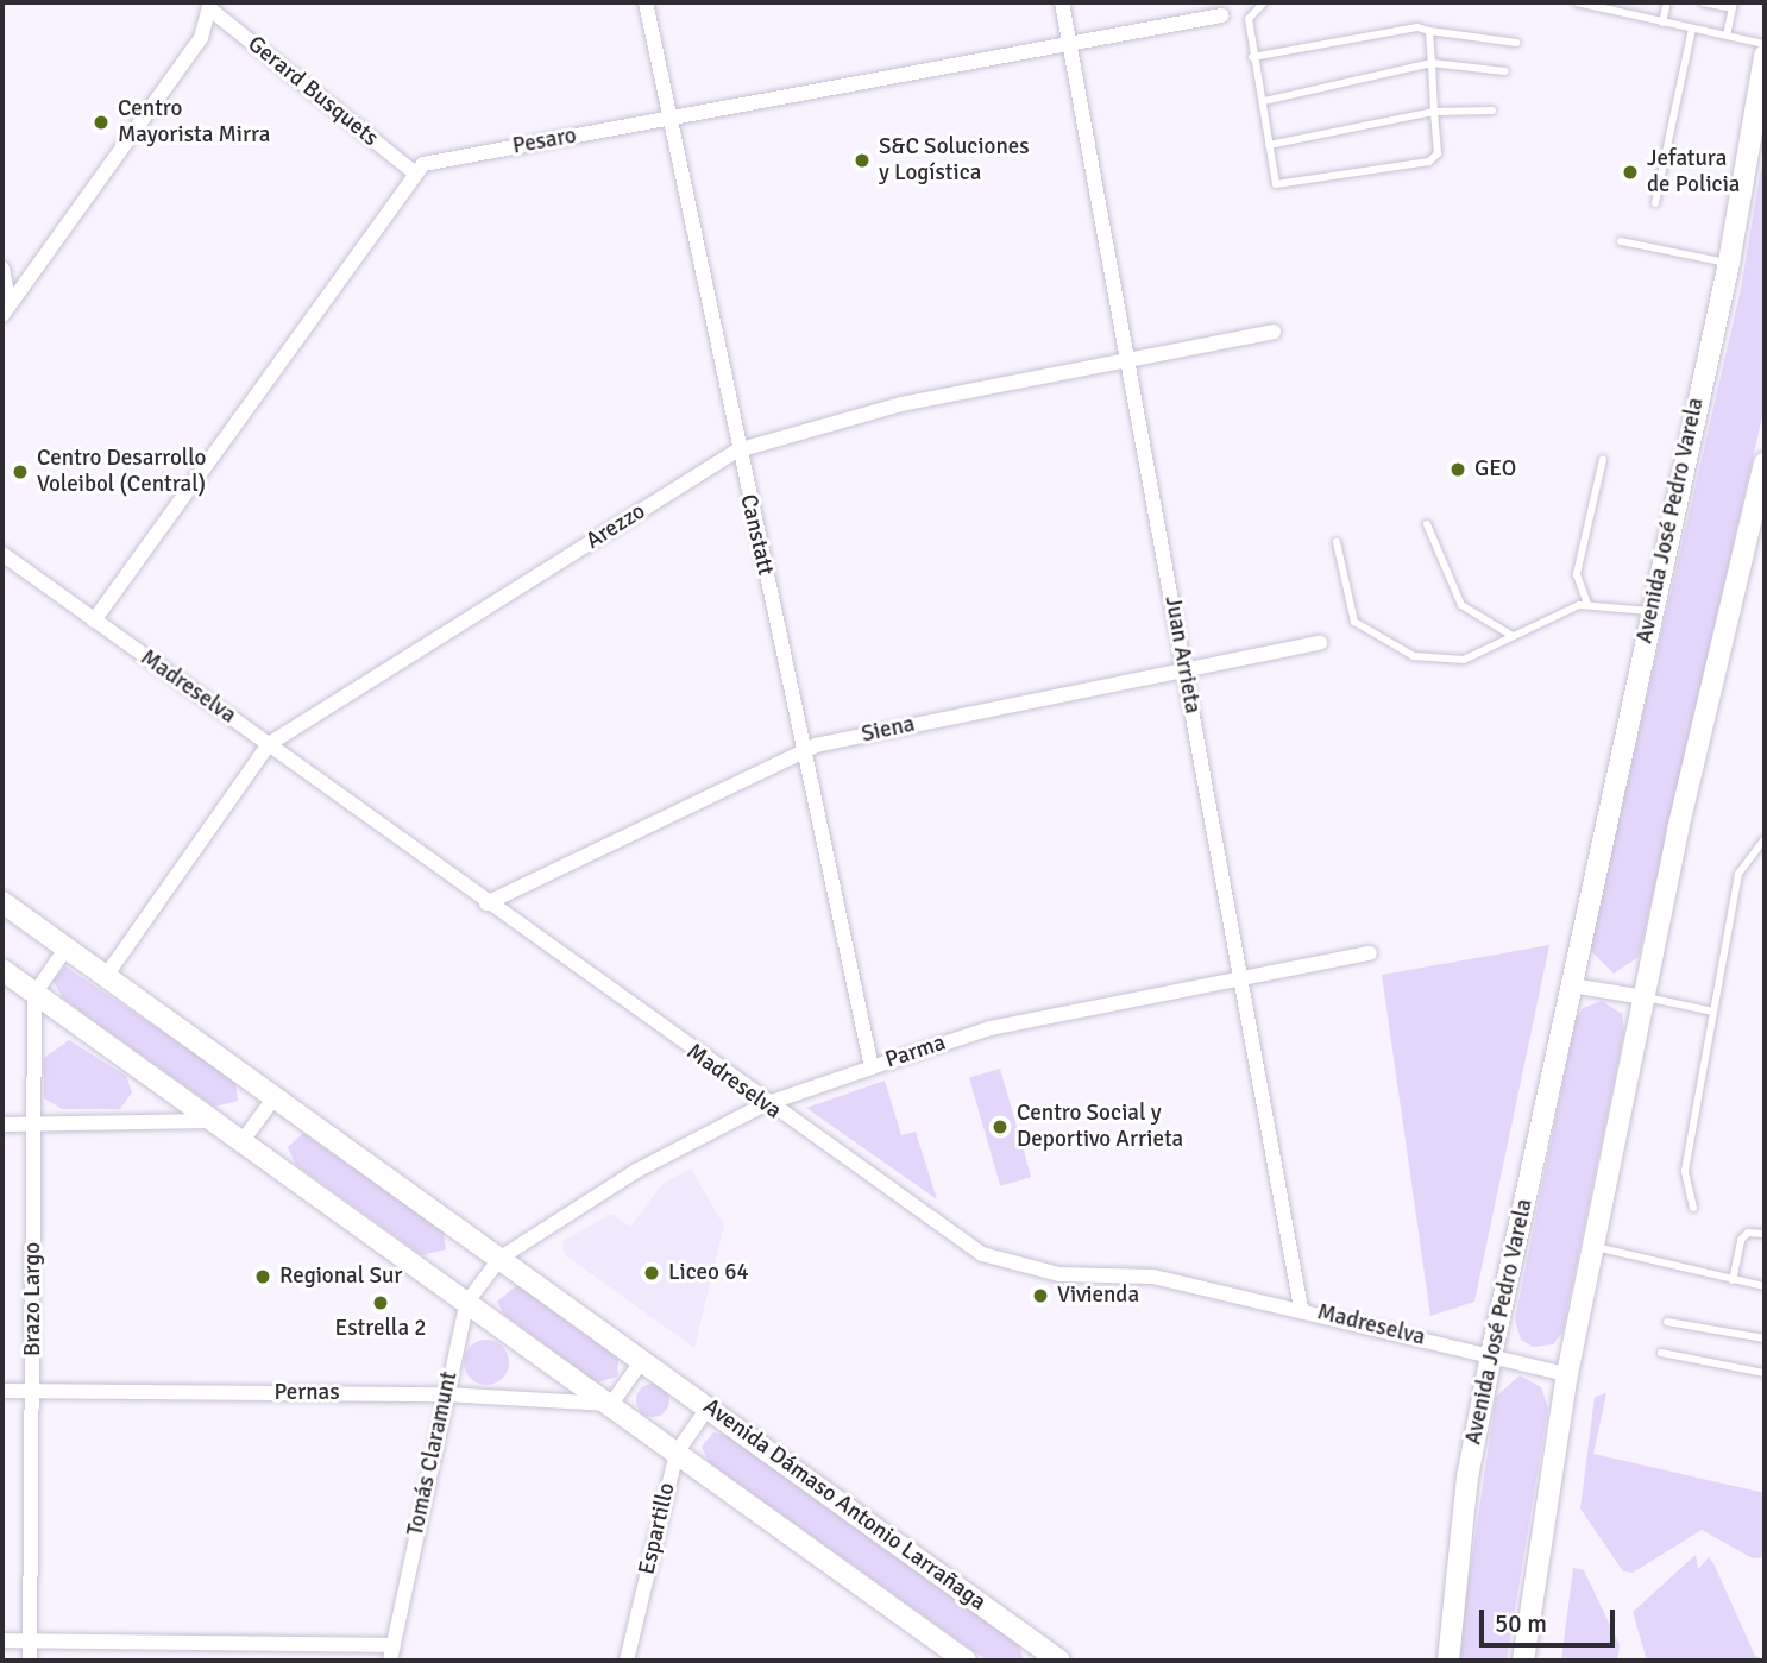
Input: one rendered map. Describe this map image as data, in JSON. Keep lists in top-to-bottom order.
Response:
{
  "streets": {
    "street": [
      "Gerard Busquets",
      "Pesaro",
      "Avenida José Pedro Varela",
      "Arezzo",
      "Canstatt",
      "Juan Arrieta",
      "Madreselva",
      "Siena",
      "Parma",
      "Brazo Largo",
      "Pernas",
      "Tomás Claramunt",
      "Avenida Dámaso Antonio Larrañaga",
      "Espartillo"
    ]
  },
  "crossings": [
    ["Gerard Busquets", "Pesaro"],
    ["Pesaro", "Canstatt"],
    ["Pesaro", "Juan Arrieta"],
    ["Avenida José Pedro Varela", "Madreselva"],
    ["Arezzo", "Canstatt"],
    ["Arezzo", "Juan Arrieta"],
    ["Arezzo", "Madreselva"],
    ["Arezzo", "Avenida Dámaso Antonio Larrañaga"],
    ["Canstatt", "Siena"],
    ["Canstatt", "Parma"],
    ["Juan Arrieta", "Madreselva"],
    ["Juan Arrieta", "Siena"],
    ["Juan Arrieta", "Parma"],
    ["Madreselva", "Siena"],
    ["Madreselva", "Parma"],
    ["Parma", "Tomás Claramunt"],
    ["Parma", "Avenida Dámaso Antonio Larrañaga"],
    ["Brazo Largo", "Pernas"],
    ["Pernas", "Tomás Claramunt"],
    ["Tomás Claramunt", "Avenida Dámaso Antonio Larrañaga"],
    ["Avenida Dámaso Antonio Larrañaga", "Espartillo"]
  ],
  "places": [
    "Centro Mayorista Mirra",
    "S&C Soluciones y Logística",
    "Jefatura de Policia",
    "GEO",
    "Centro Desarrollo Voleibol (Central)",
    "Centro Social y Deportivo Arrieta",
    "Liceo 64",
    "Regional Sur",
    "Vivienda",
    "Estrella 2"
  ],
  "scale_bar": "50 m"
}
